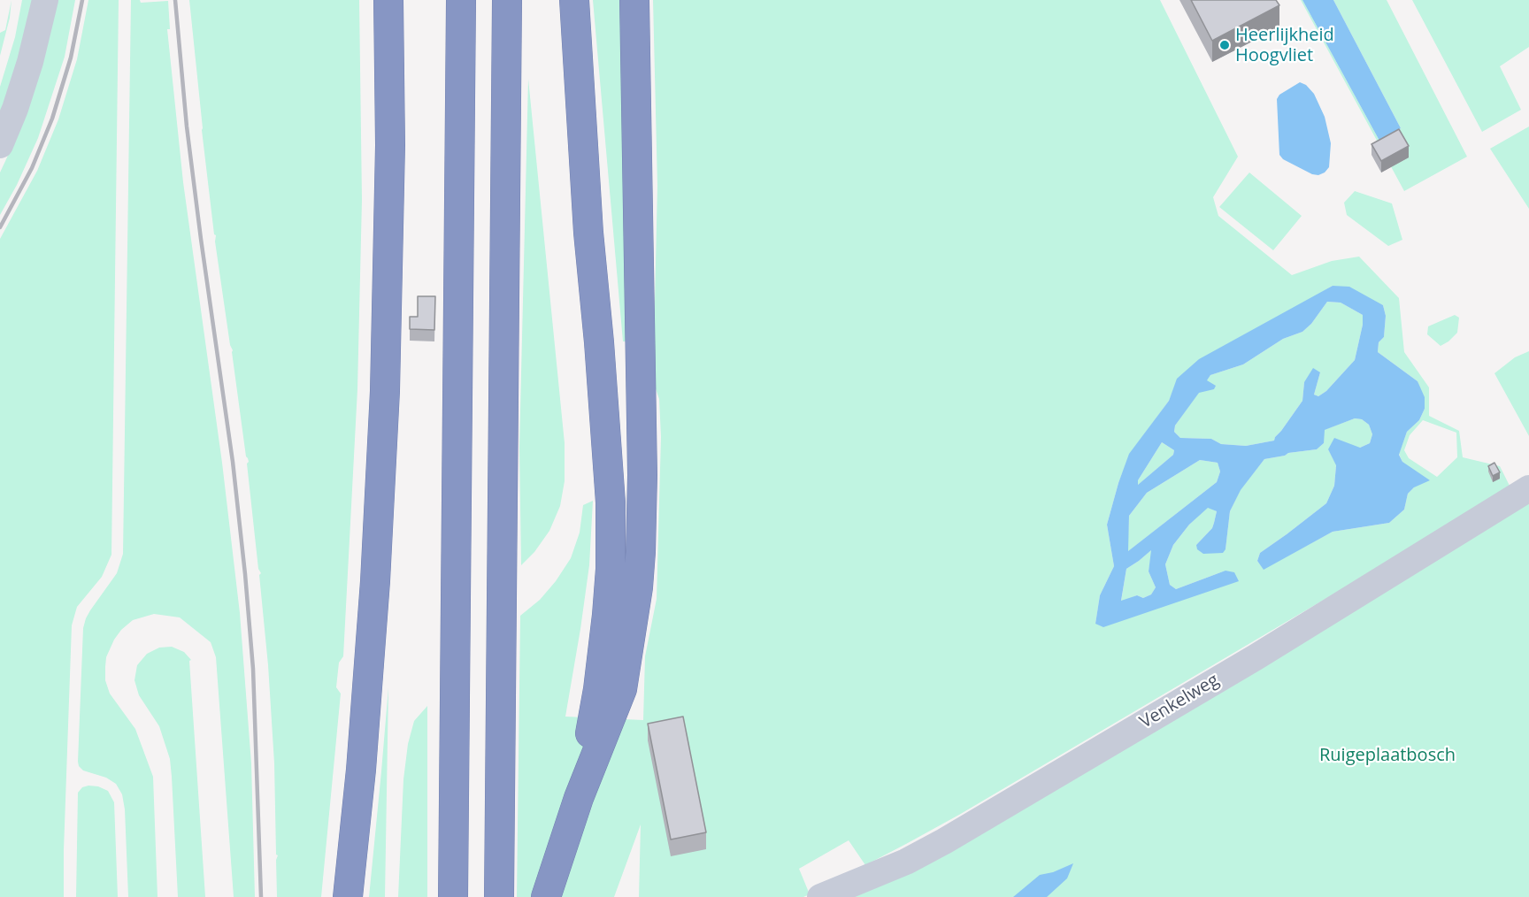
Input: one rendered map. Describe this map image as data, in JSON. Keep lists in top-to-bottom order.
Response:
{
  "streets": {
    "street": ["Venkelweg"]
  },
  "parks": ["Ruigeplaatbosch"],
  "places": ["Heerlijkheid Hoogvliet"]
}
